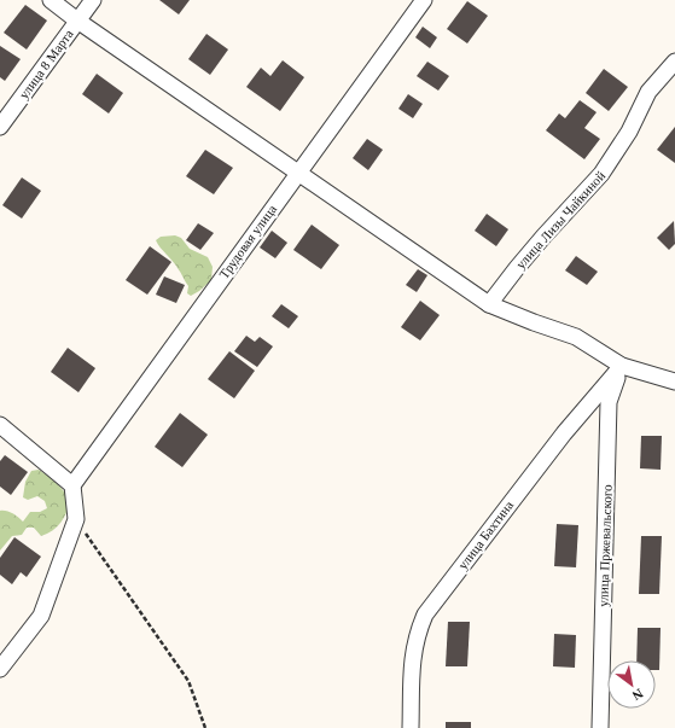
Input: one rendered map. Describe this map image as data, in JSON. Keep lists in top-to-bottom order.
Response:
{
  "streets": {
    "street": [
      "улица 8 Марта",
      "улица Лизы Чайкиной",
      "Трудовая улица",
      "улица Бахтина",
      "улица Пржевальского"
    ]
  },
  "crossings": [
    ["улица Бахтина", "улица Пржевальского"]
  ],
  "north": "bottom right"
}
